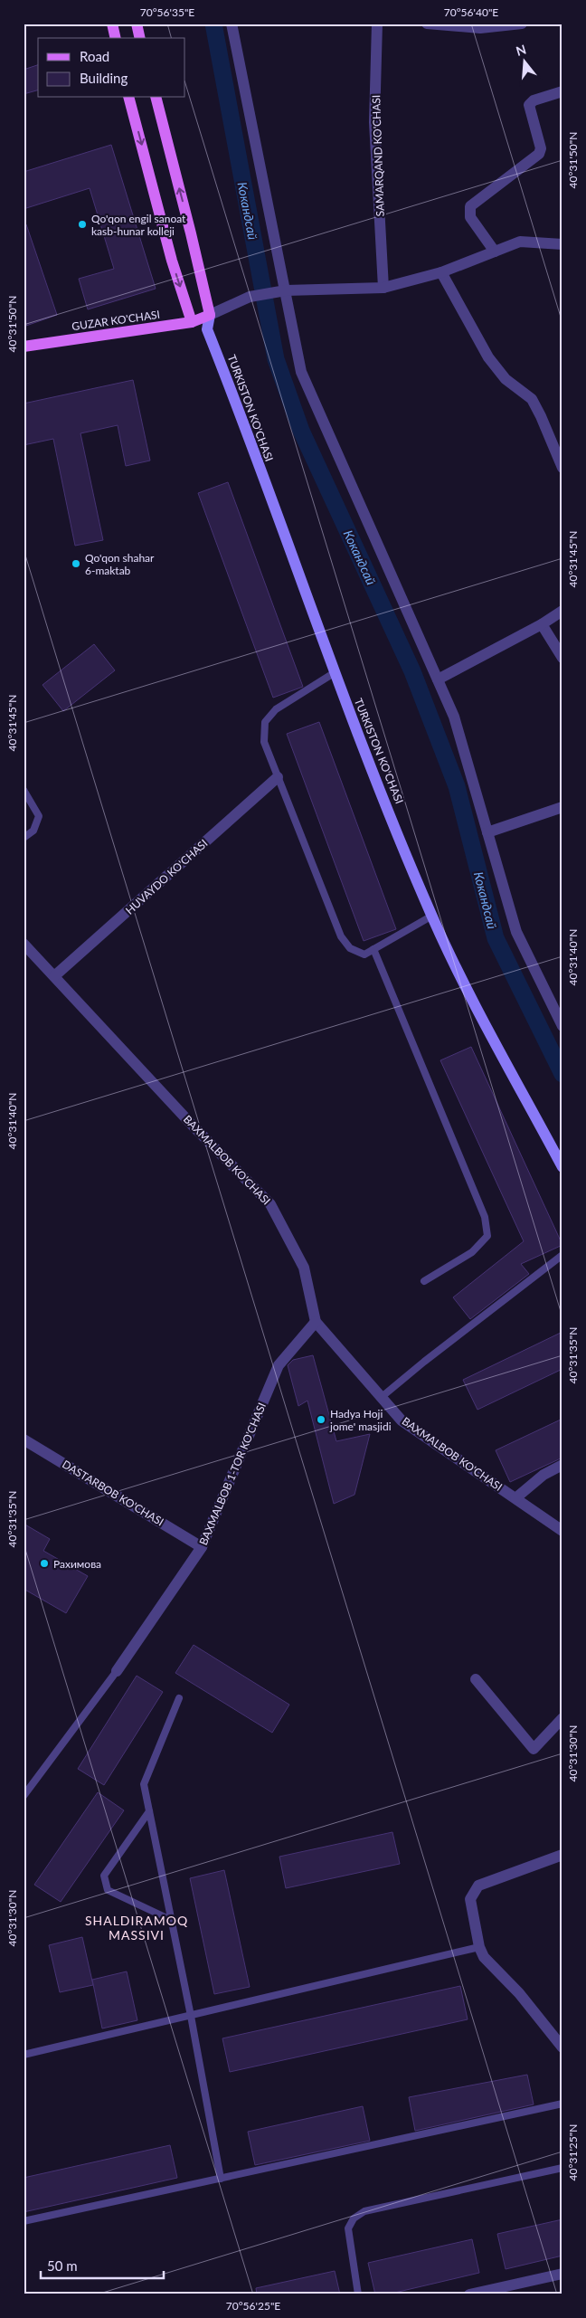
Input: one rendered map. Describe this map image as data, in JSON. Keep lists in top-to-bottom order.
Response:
{
  "streets": {
    "main road": ["GUZAR KO'CHASI", "TURKISTON KO'CHASI"],
    "street": [
      "SAMARQAND KO'CHASI",
      "HUVAYDO KO'CHASI",
      "BAXMALBOB KO'CHASI",
      "BAXMALBOB 1-TOR KO'CHASI",
      "DASTARBOB KO'CHASI"
    ]
  },
  "crossings": [
    ["HUVAYDO KO'CHASI", "BAXMALBOB KO'CHASI"],
    ["BAXMALBOB KO'CHASI", "BAXMALBOB 1-TOR KO'CHASI"],
    ["BAXMALBOB 1-TOR KO'CHASI", "DASTARBOB KO'CHASI"]
  ],
  "districts": ["SHALDIRAMOQ MASSIVI"],
  "water": ["Кокандсай"],
  "places": [
    "Qo'qon engil sanoat kasb-hunar kolleji",
    "Qo'qon shahar 6-maktab",
    "Hadya Hoji jome' masjidi",
    "Рахимова"
  ],
  "legend": ["Road", "Building"],
  "scale_bar": "50 m",
  "north": "top",
  "coordinates": [
    "70°56'35\"E",
    "70°56'40\"E",
    "40°31'50\"N",
    "40°31'45\"N",
    "40°31'40\"N",
    "40°31'35\"N",
    "40°31'30\"N",
    "40°31'25\"N",
    "70°56'25\"E"
  ]
}
